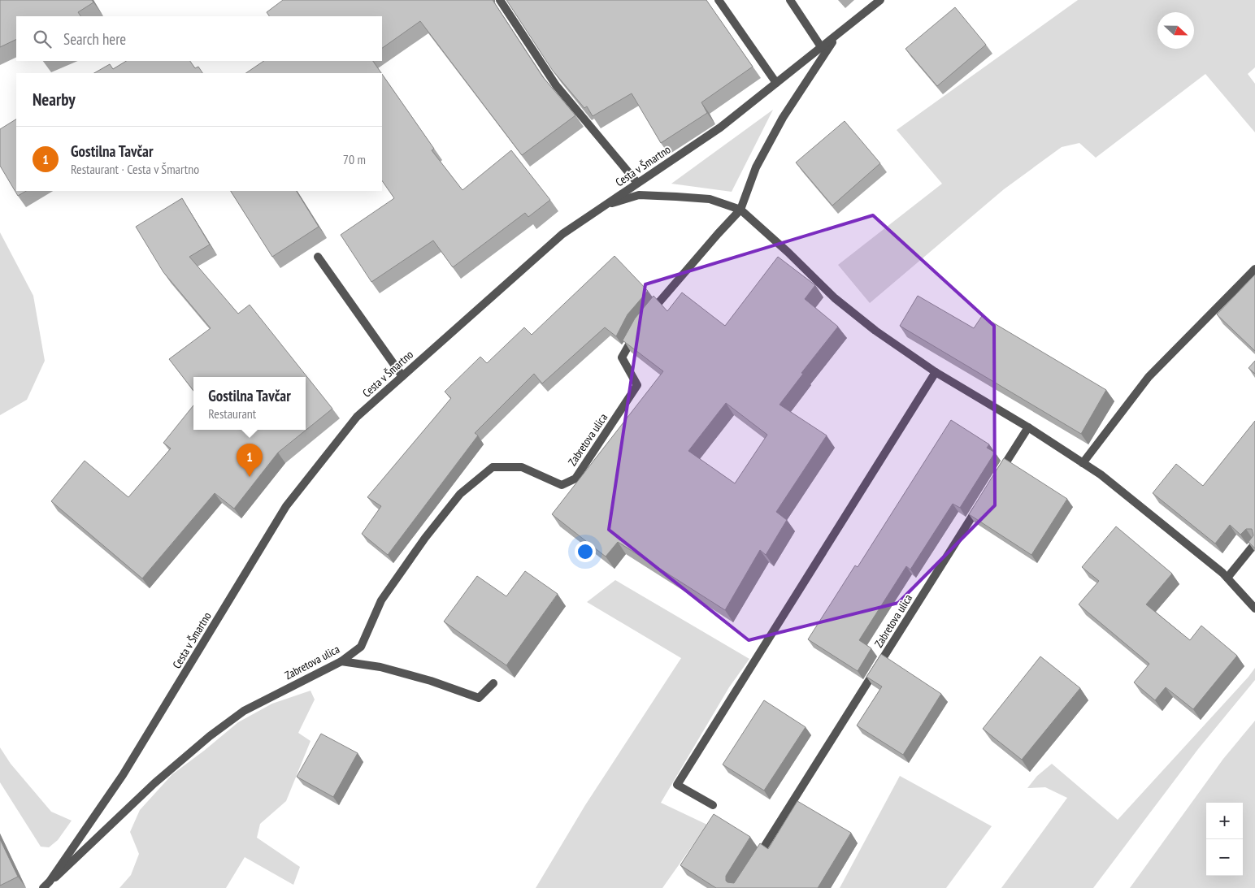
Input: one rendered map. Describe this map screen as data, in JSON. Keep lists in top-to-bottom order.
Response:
{
  "streets": {
    "street": ["Cesta v Šmartno", "Zabretova ulica"]
  },
  "crossings": [
    ["Cesta v Šmartno", "Zabretova ulica"]
  ],
  "north": "right",
  "page": {
    "search": "Search here",
    "heading": "Nearby",
    "list": [
      {
        "mark": "1",
        "name": "Gostilna Tavčar",
        "note": "Restaurant · Cesta v Šmartno",
        "value": "70 m"
      }
    ],
    "popup": ["Gostilna Tavčar", "Restaurant"],
    "pins": "1",
    "map_buttons": ["+", "−"]
  }
}
